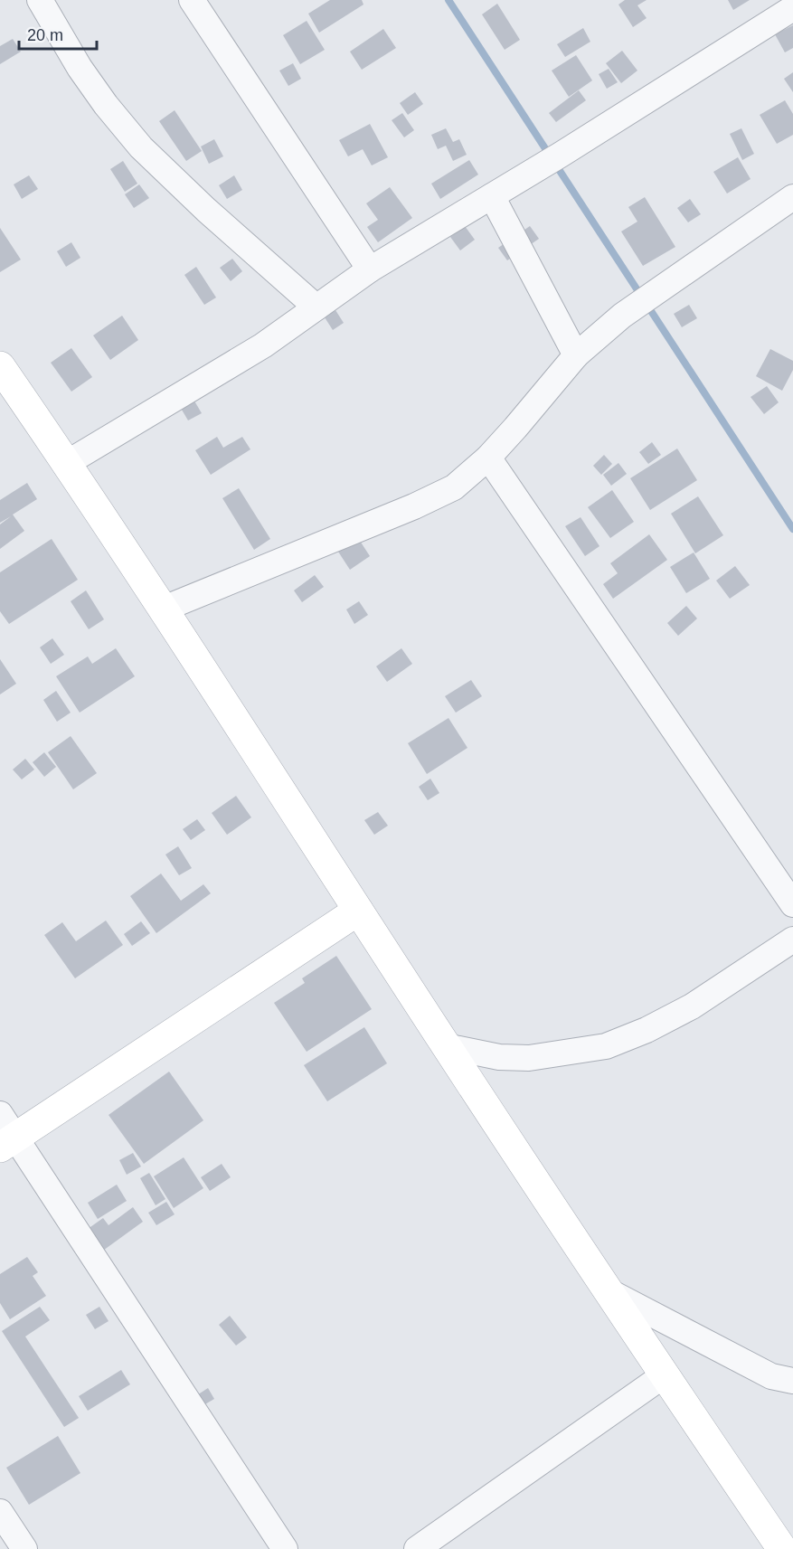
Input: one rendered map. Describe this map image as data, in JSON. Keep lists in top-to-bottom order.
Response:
{
  "scale_bar": "20 m"
}
